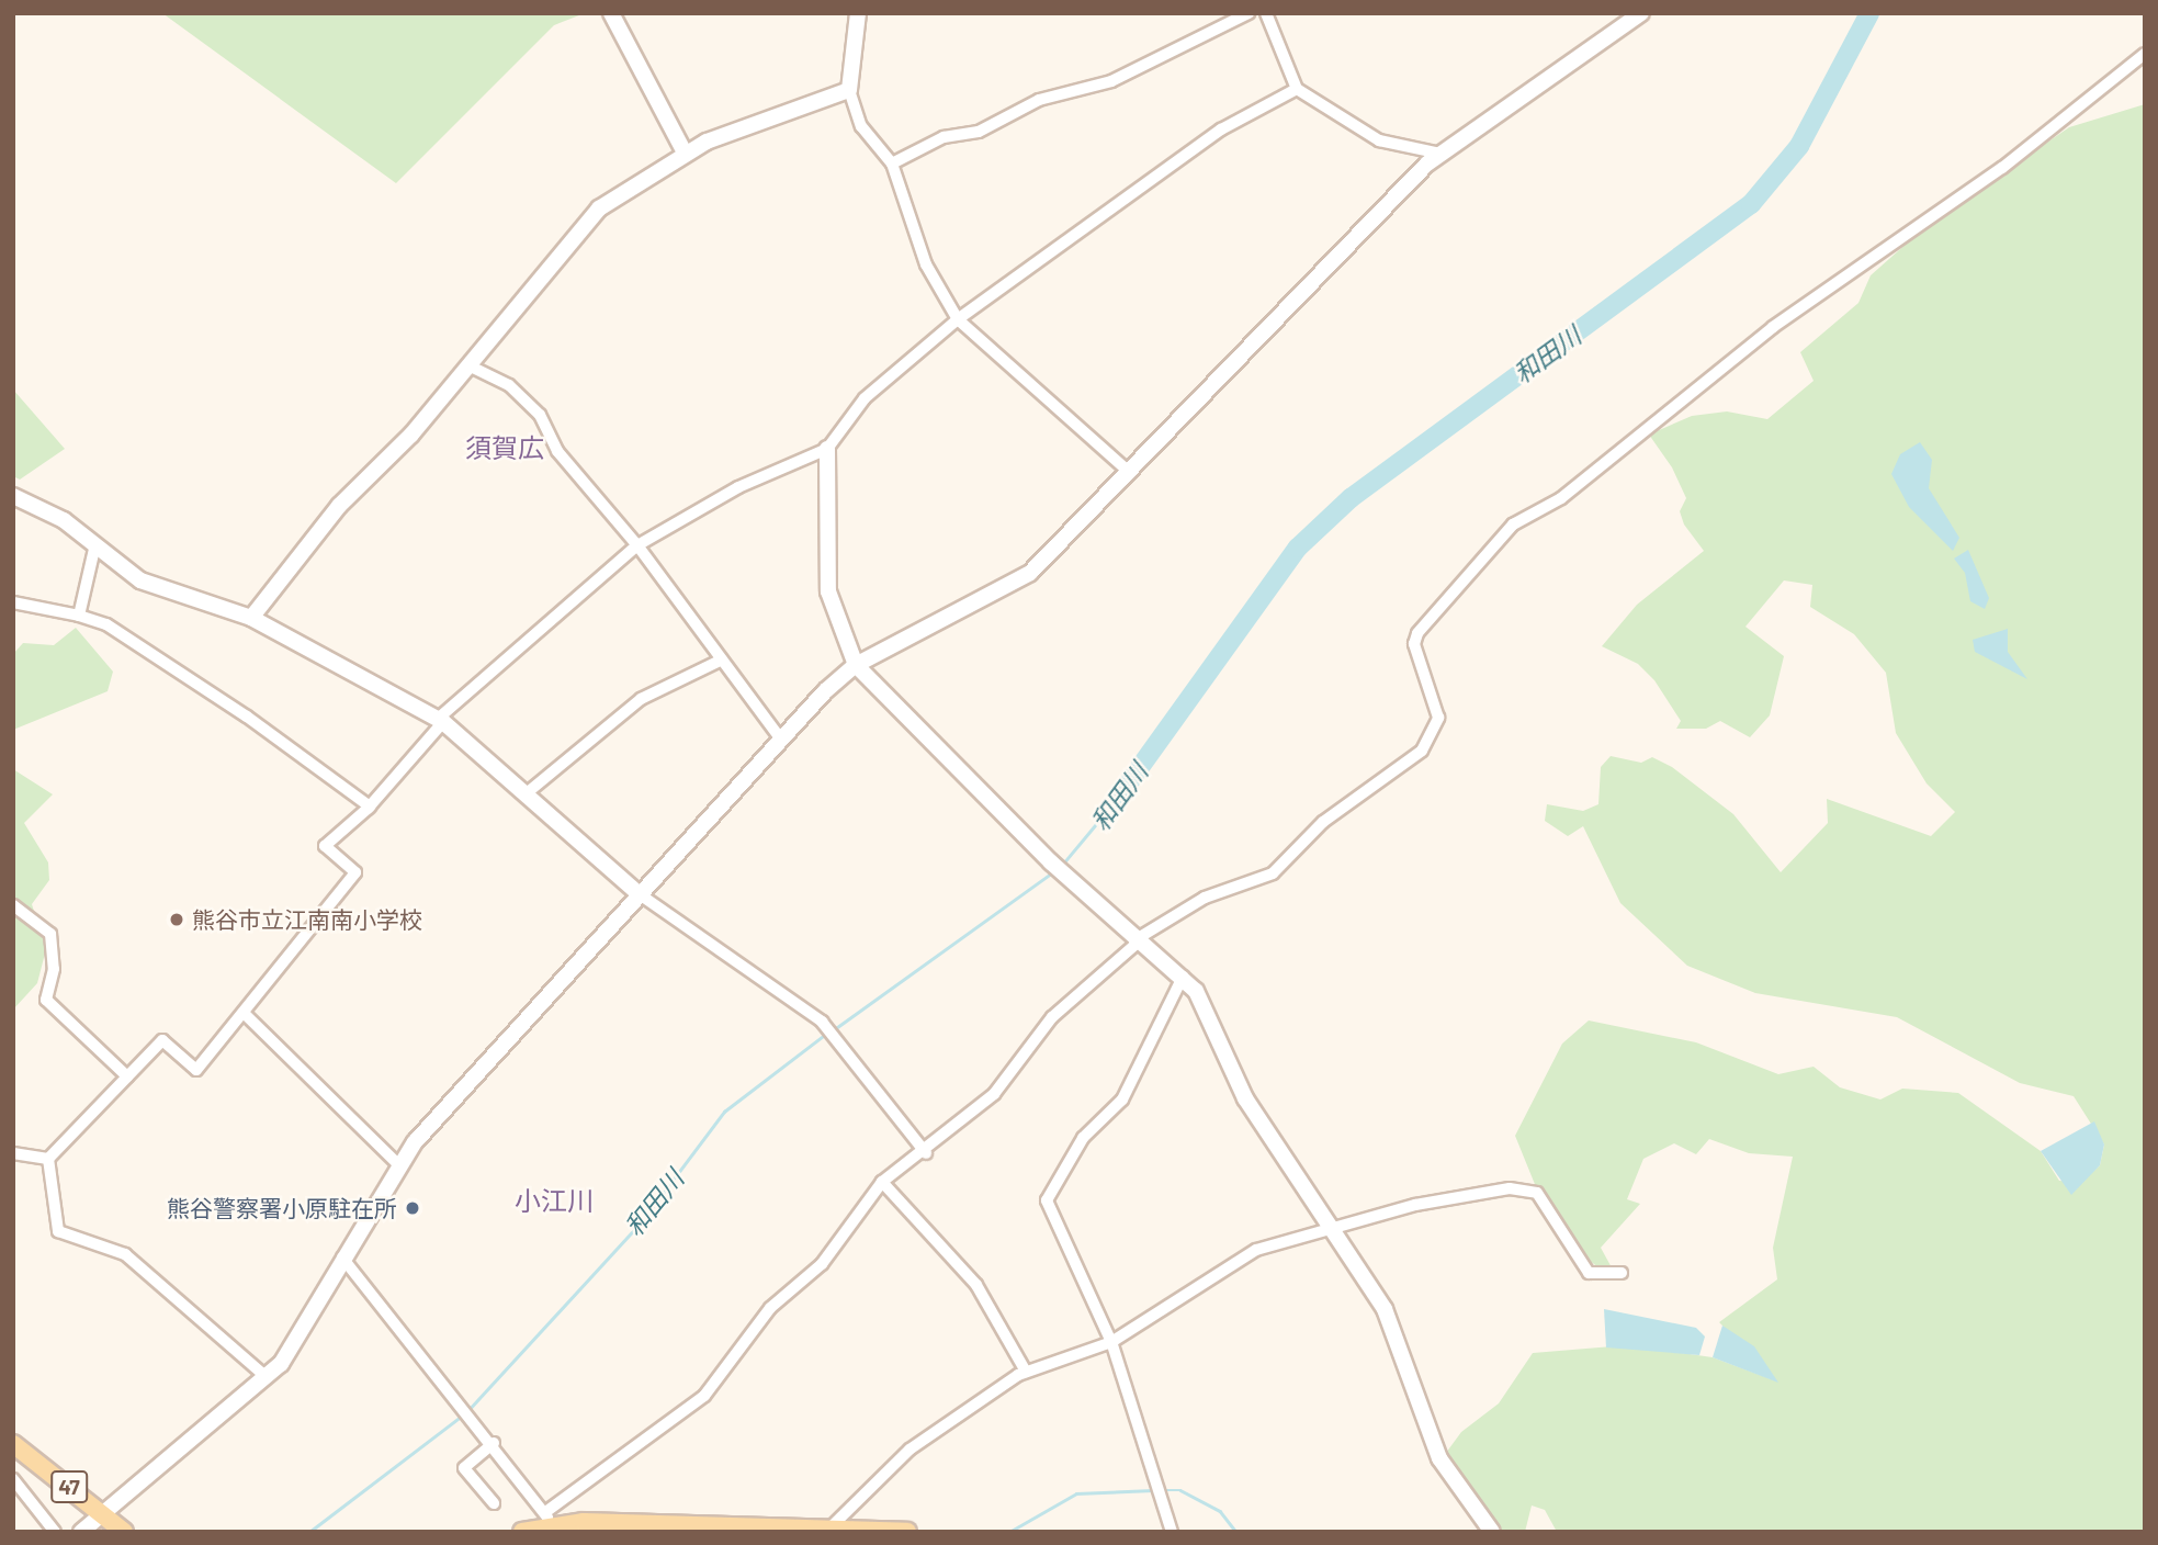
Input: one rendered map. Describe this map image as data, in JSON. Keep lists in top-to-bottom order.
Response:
{
  "streets": {
    "main road": ["47"]
  },
  "districts": ["須賀広", "小江川"],
  "water": ["和田川"],
  "places": ["熊谷市立江南南小学校", "熊谷警察署小原駐在所"]
}
